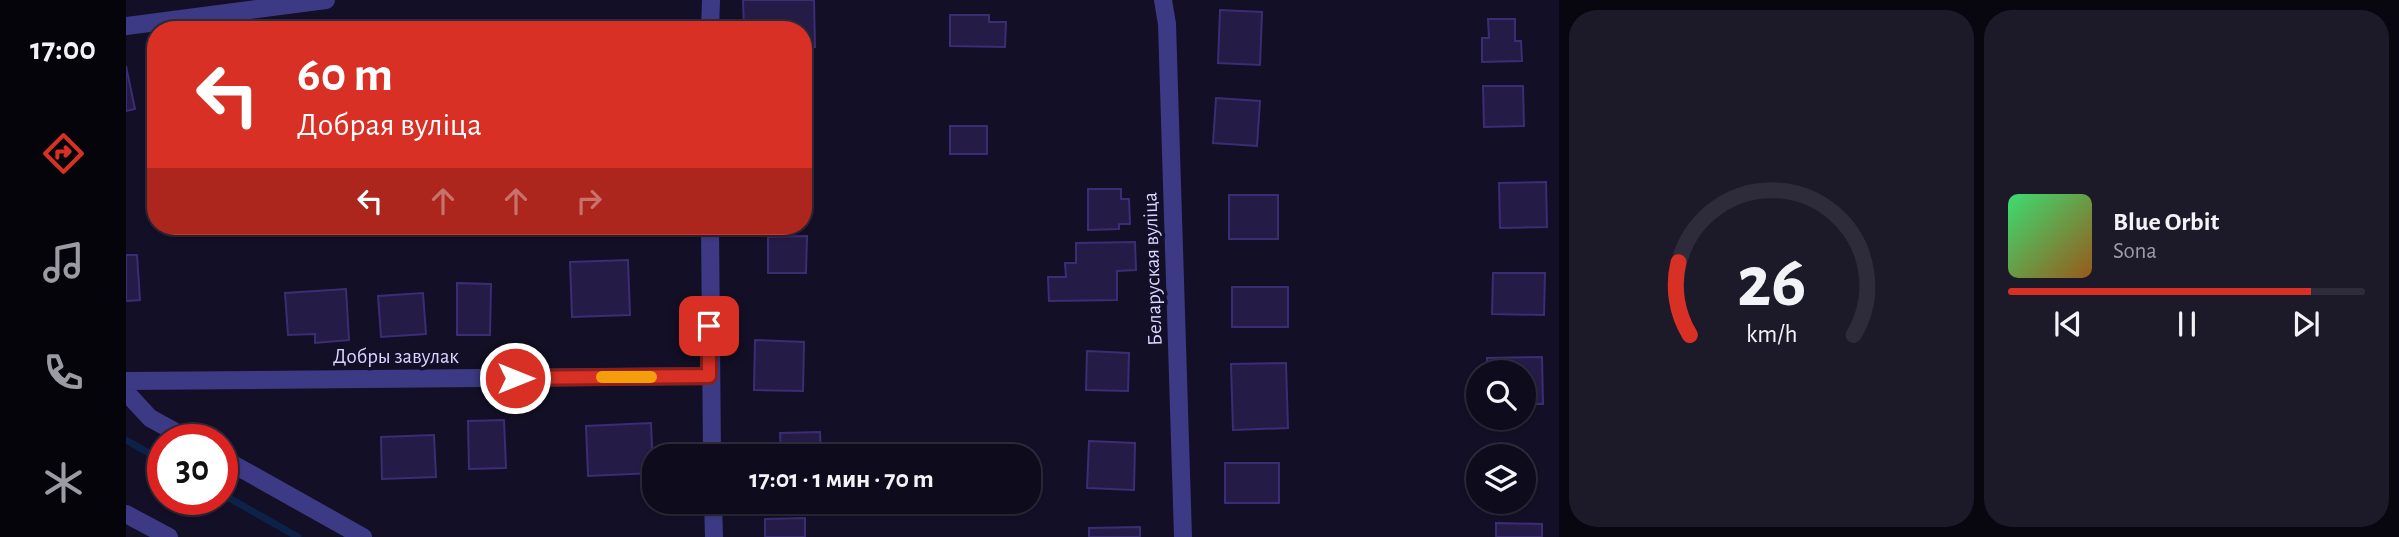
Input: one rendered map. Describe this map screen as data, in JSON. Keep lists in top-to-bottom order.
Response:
{
  "streets": {
    "street": ["Беларуская вуліца", "Добры завулак"]
  },
  "page": {
    "tabs": "17:00",
    "turn": ["60 m", "Добрая вуліца"],
    "song": ["Blue Orbit", "Sona"],
    "limit": "30",
    "trip": "17:01 · 1 мин · 70 m",
    "gauge": ["26", "km/h"]
  }
}
